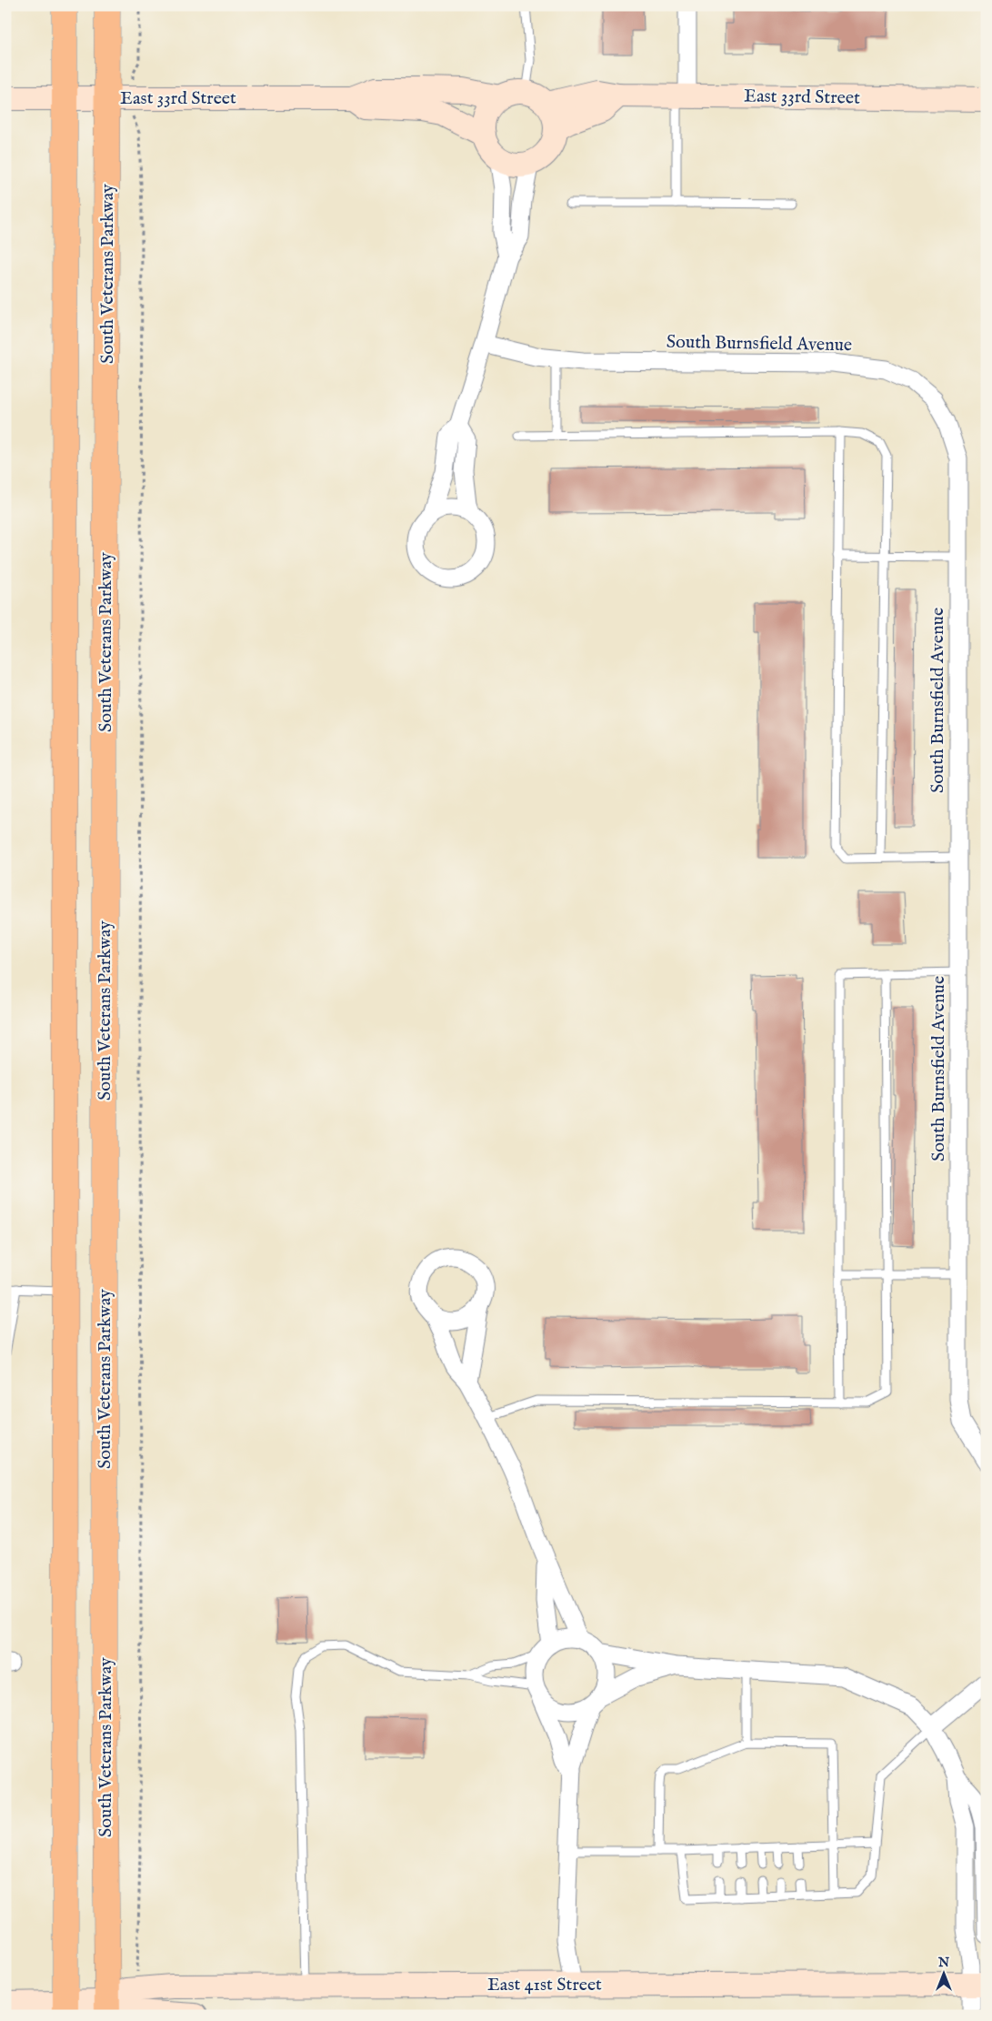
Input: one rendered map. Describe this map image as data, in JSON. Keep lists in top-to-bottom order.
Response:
{
  "streets": {
    "highway": ["South Veterans Parkway"],
    "street": ["East 33rd Street", "South Burnsfield Avenue", "East 41st Street"]
  },
  "crossings": [
    ["East 33rd Street", "South Veterans Parkway"],
    ["South Veterans Parkway", "East 41st Street"]
  ],
  "north": "top"
}
